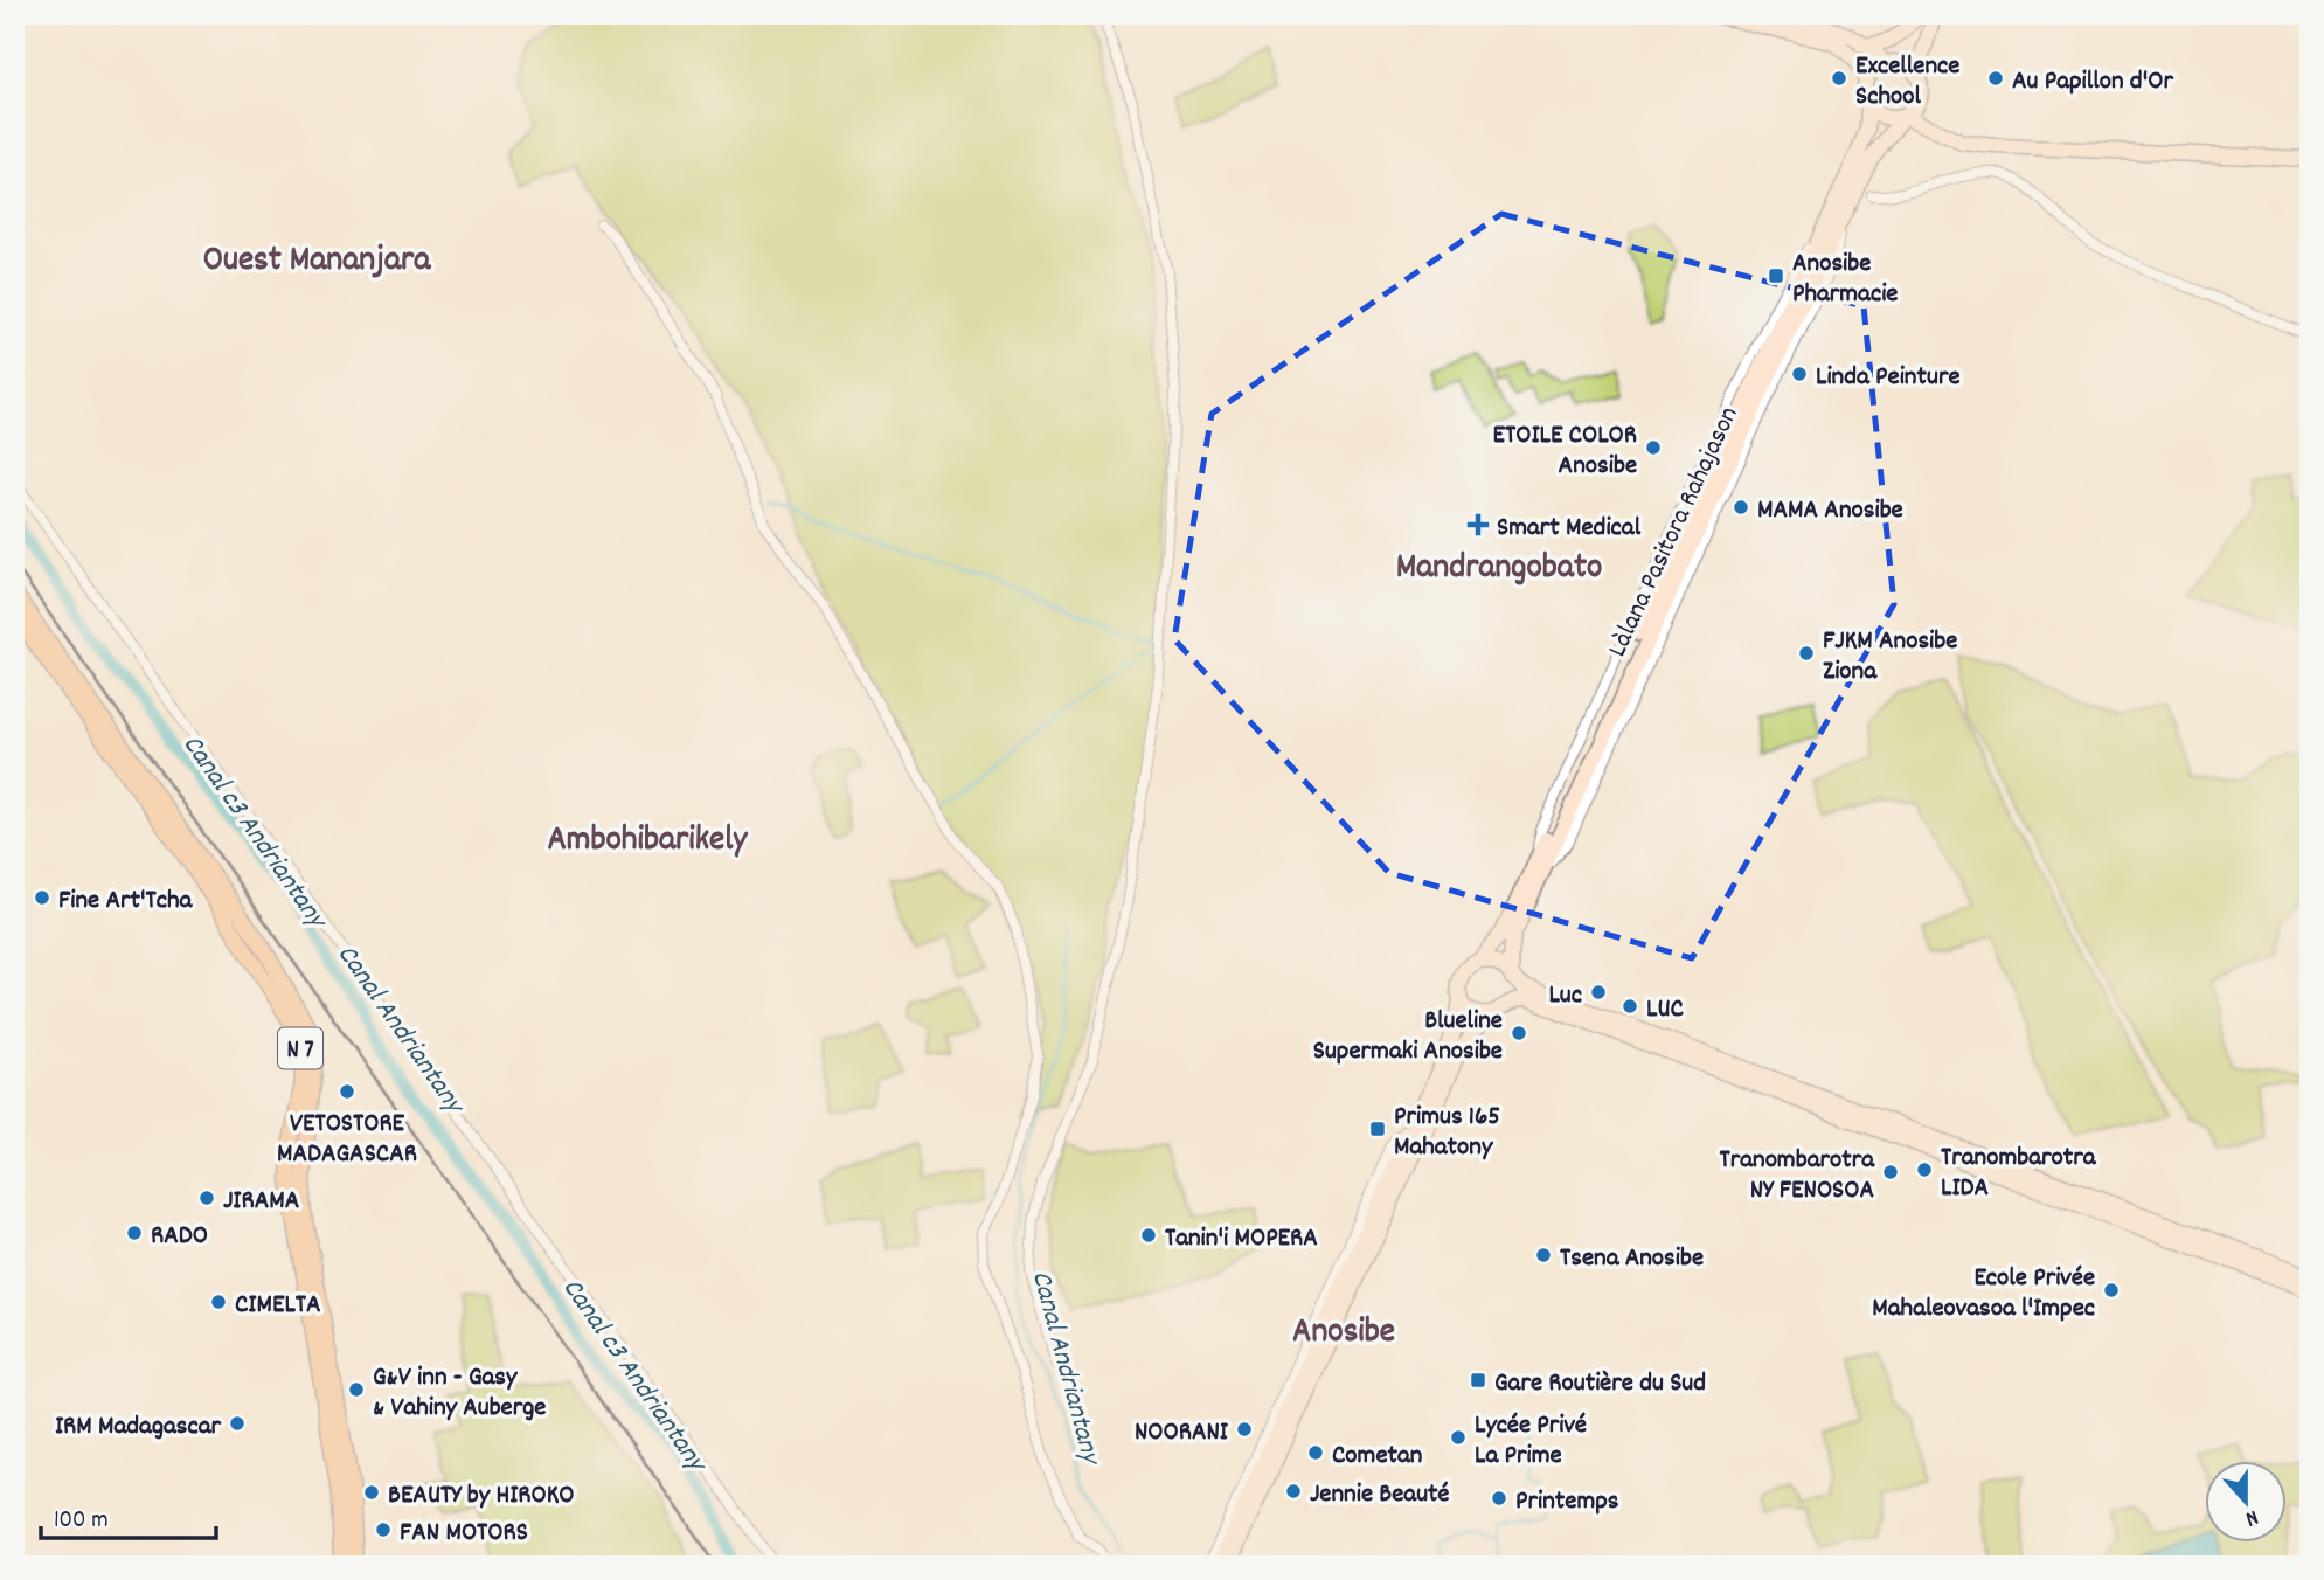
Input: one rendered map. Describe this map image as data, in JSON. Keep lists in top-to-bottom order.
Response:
{
  "streets": {
    "main road": ["Làlana Pasitora Rahajason", "N 7"]
  },
  "districts": [
    "Ouest Mananjara",
    "Mandrangobato",
    "Ambohibarikely",
    "Anosibe"
  ],
  "water": ["Canal c3 Andriantany", "Canal Andriantany"],
  "places": {
    "other": [
      "Excellence School",
      "Au Papillon d'Or",
      "Linda Peinture",
      "ETOILE COLOR Anosibe",
      "MAMA Anosibe",
      "FJKM Anosibe Ziona",
      "Fine Art'Tcha",
      "Luc",
      "LUC",
      "Blueline Supermaki Anosibe",
      "VETOSTORE MADAGASCAR",
      "Tranombarotra LIDA",
      "Tranombarotra NY FENOSOA",
      "JIRAMA",
      "RADO",
      "Tanin'i MOPERA",
      "Tsena Anosibe",
      "Ecole Privée Mahaleovasoa l'Impec",
      "CIMELTA",
      "G&V inn - Gasy & Vahiny Auberge",
      "IRM Madagascar",
      "NOORANI",
      "Lycée Privé La Prime",
      "Cometan",
      "Jennie Beauté",
      "BEAUTY by HIROKO",
      "Printemps",
      "FAN MOTORS"
    ],
    "transit": ["Anosibe Pharmacie", "Primus 165 Mahatony", "Gare Routière du Sud"],
    "health": ["Smart Medical"]
  },
  "scale_bar": "100 m",
  "north": "bottom"
}
